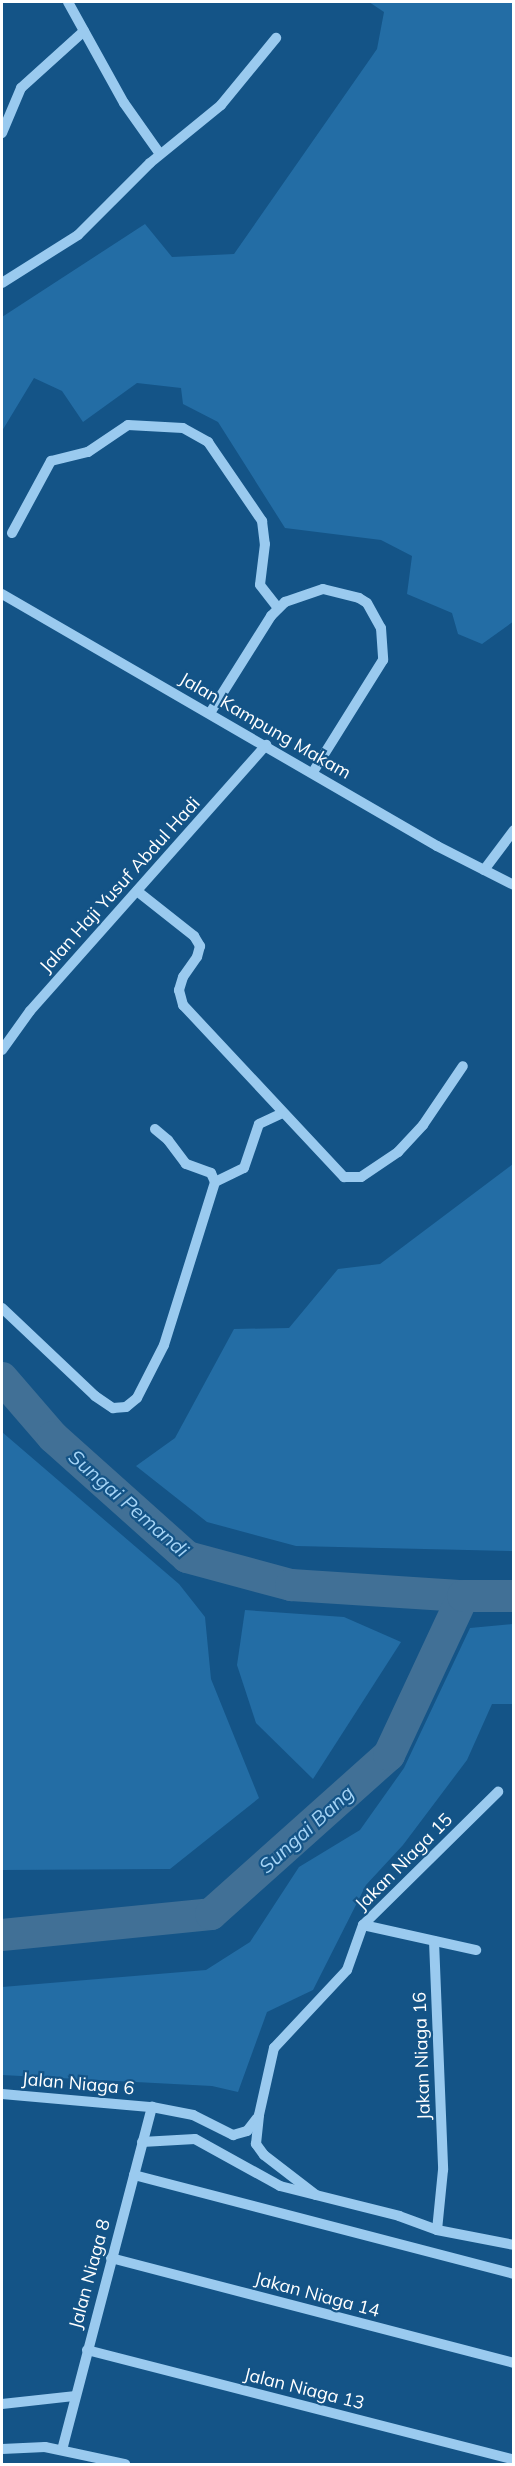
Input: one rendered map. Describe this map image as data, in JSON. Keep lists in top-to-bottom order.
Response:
{
  "streets": {
    "street": [
      "Jalan Kampung Makam",
      "Jalan Haji Yusuf Abdul Hadi",
      "Jakan Niaga 15",
      "Jakan Niaga 16",
      "Jalan Niaga 6",
      "Jalan Niaga 8",
      "Jakan Niaga 14",
      "Jalan Niaga 13"
    ]
  },
  "crossings": [
    ["Jalan Kampung Makam", "Jalan Haji Yusuf Abdul Hadi"],
    ["Jakan Niaga 15", "Jalan Niaga 6"],
    ["Jalan Niaga 6", "Jalan Niaga 8"],
    ["Jalan Niaga 8", "Jakan Niaga 14"],
    ["Jalan Niaga 8", "Jalan Niaga 13"]
  ],
  "water": ["Sungai Pemandi", "Sungai Bang"]
}
